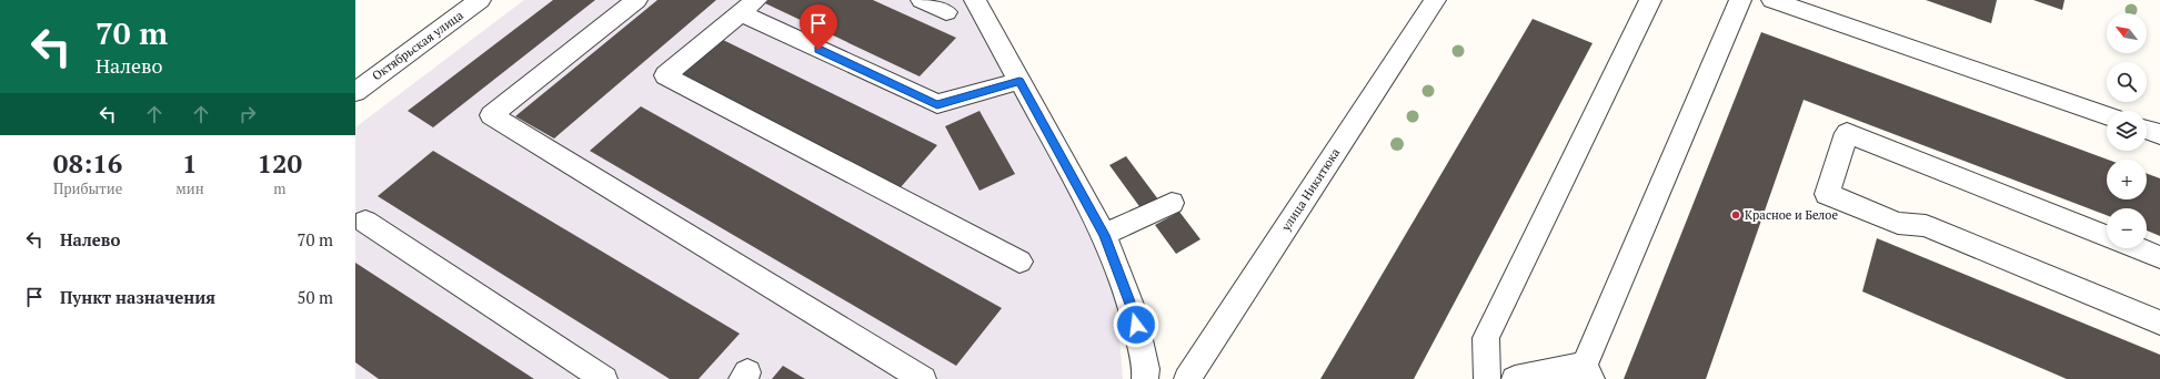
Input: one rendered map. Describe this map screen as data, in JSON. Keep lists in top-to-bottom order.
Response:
{
  "streets": {
    "street": ["Октябрьская улица", "улица Никитюка"]
  },
  "places": ["Красное и Белое"],
  "north": "top left",
  "page": {
    "turn": ["70 m", "Налево"],
    "map_buttons": ["+", "−"],
    "eta": [
      "08:16",
      "Прибытие",
      "1",
      "мин",
      "120",
      "m"
    ],
    "list": [
      {
        "name": "Налево",
        "value": "70 m"
      },
      {
        "name": "Пункт назначения",
        "value": "50 m"
      }
    ]
  }
}
